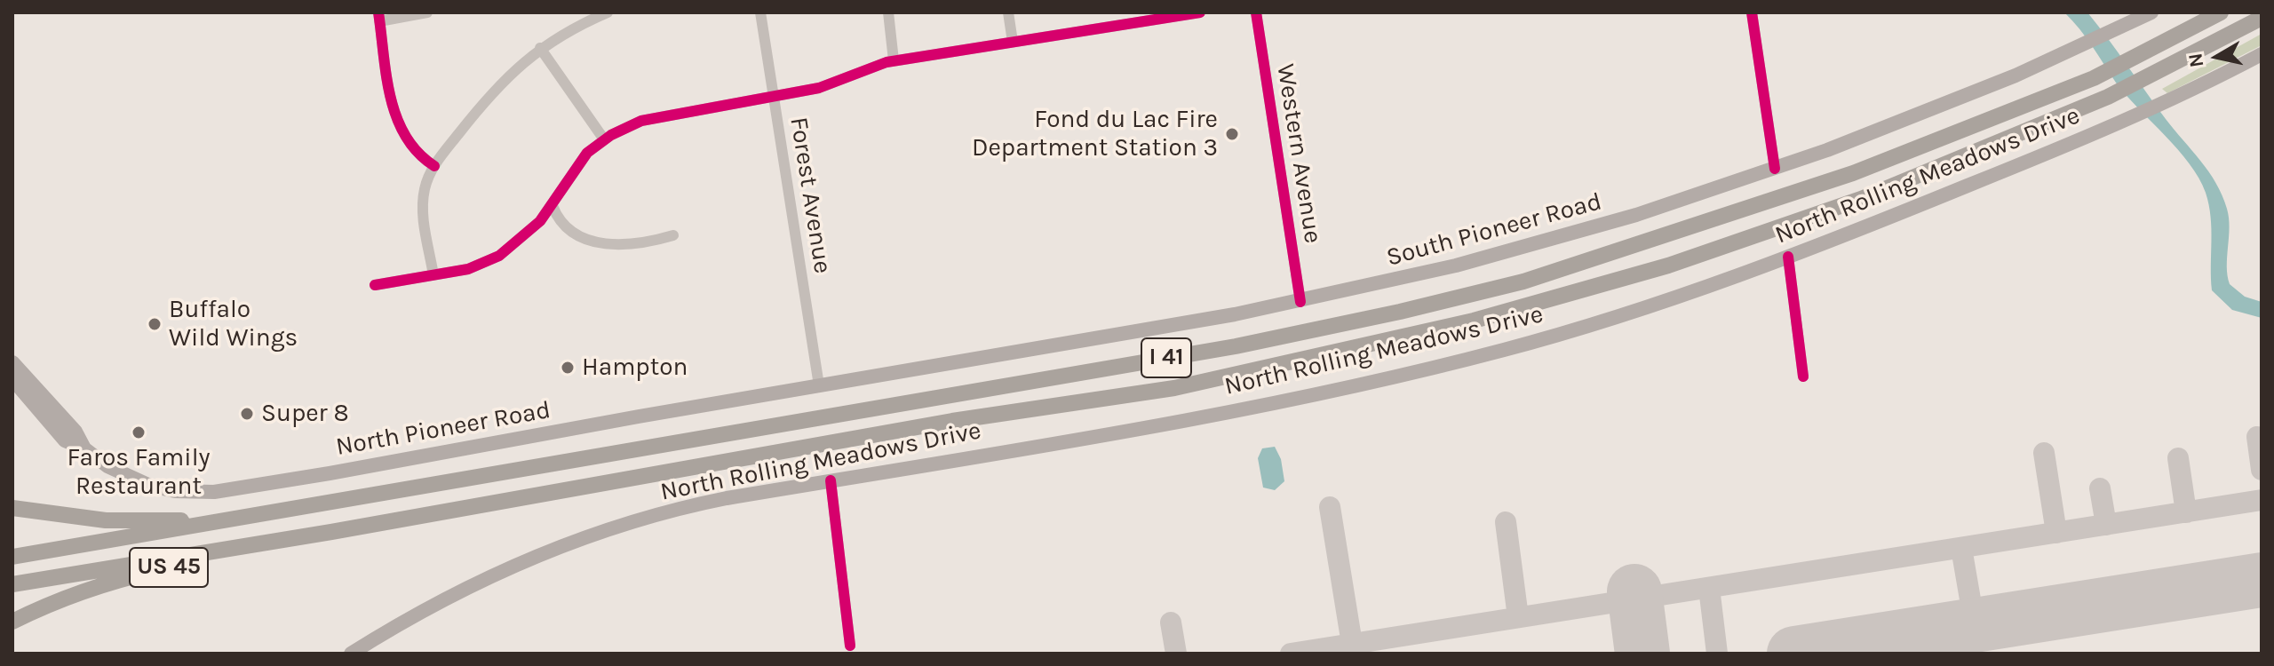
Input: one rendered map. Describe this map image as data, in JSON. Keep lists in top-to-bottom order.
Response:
{
  "streets": {
    "highway": ["I 41", "US 45"],
    "main road": ["North Rolling Meadows Drive", "South Pioneer Road", "North Pioneer Road"],
    "street": ["Western Avenue", "Forest Avenue"]
  },
  "crossings": [
    ["Western Avenue", "South Pioneer Road"],
    ["Forest Avenue", "South Pioneer Road"],
    ["Forest Avenue", "North Pioneer Road"],
    ["South Pioneer Road", "North Pioneer Road"],
    ["I 41", "US 45"]
  ],
  "places": [
    "Fond du Lac Fire Department Station 3",
    "Buffalo Wild Wings",
    "Hampton",
    "Super 8",
    "Faros Family Restaurant"
  ],
  "north": "left"
}
